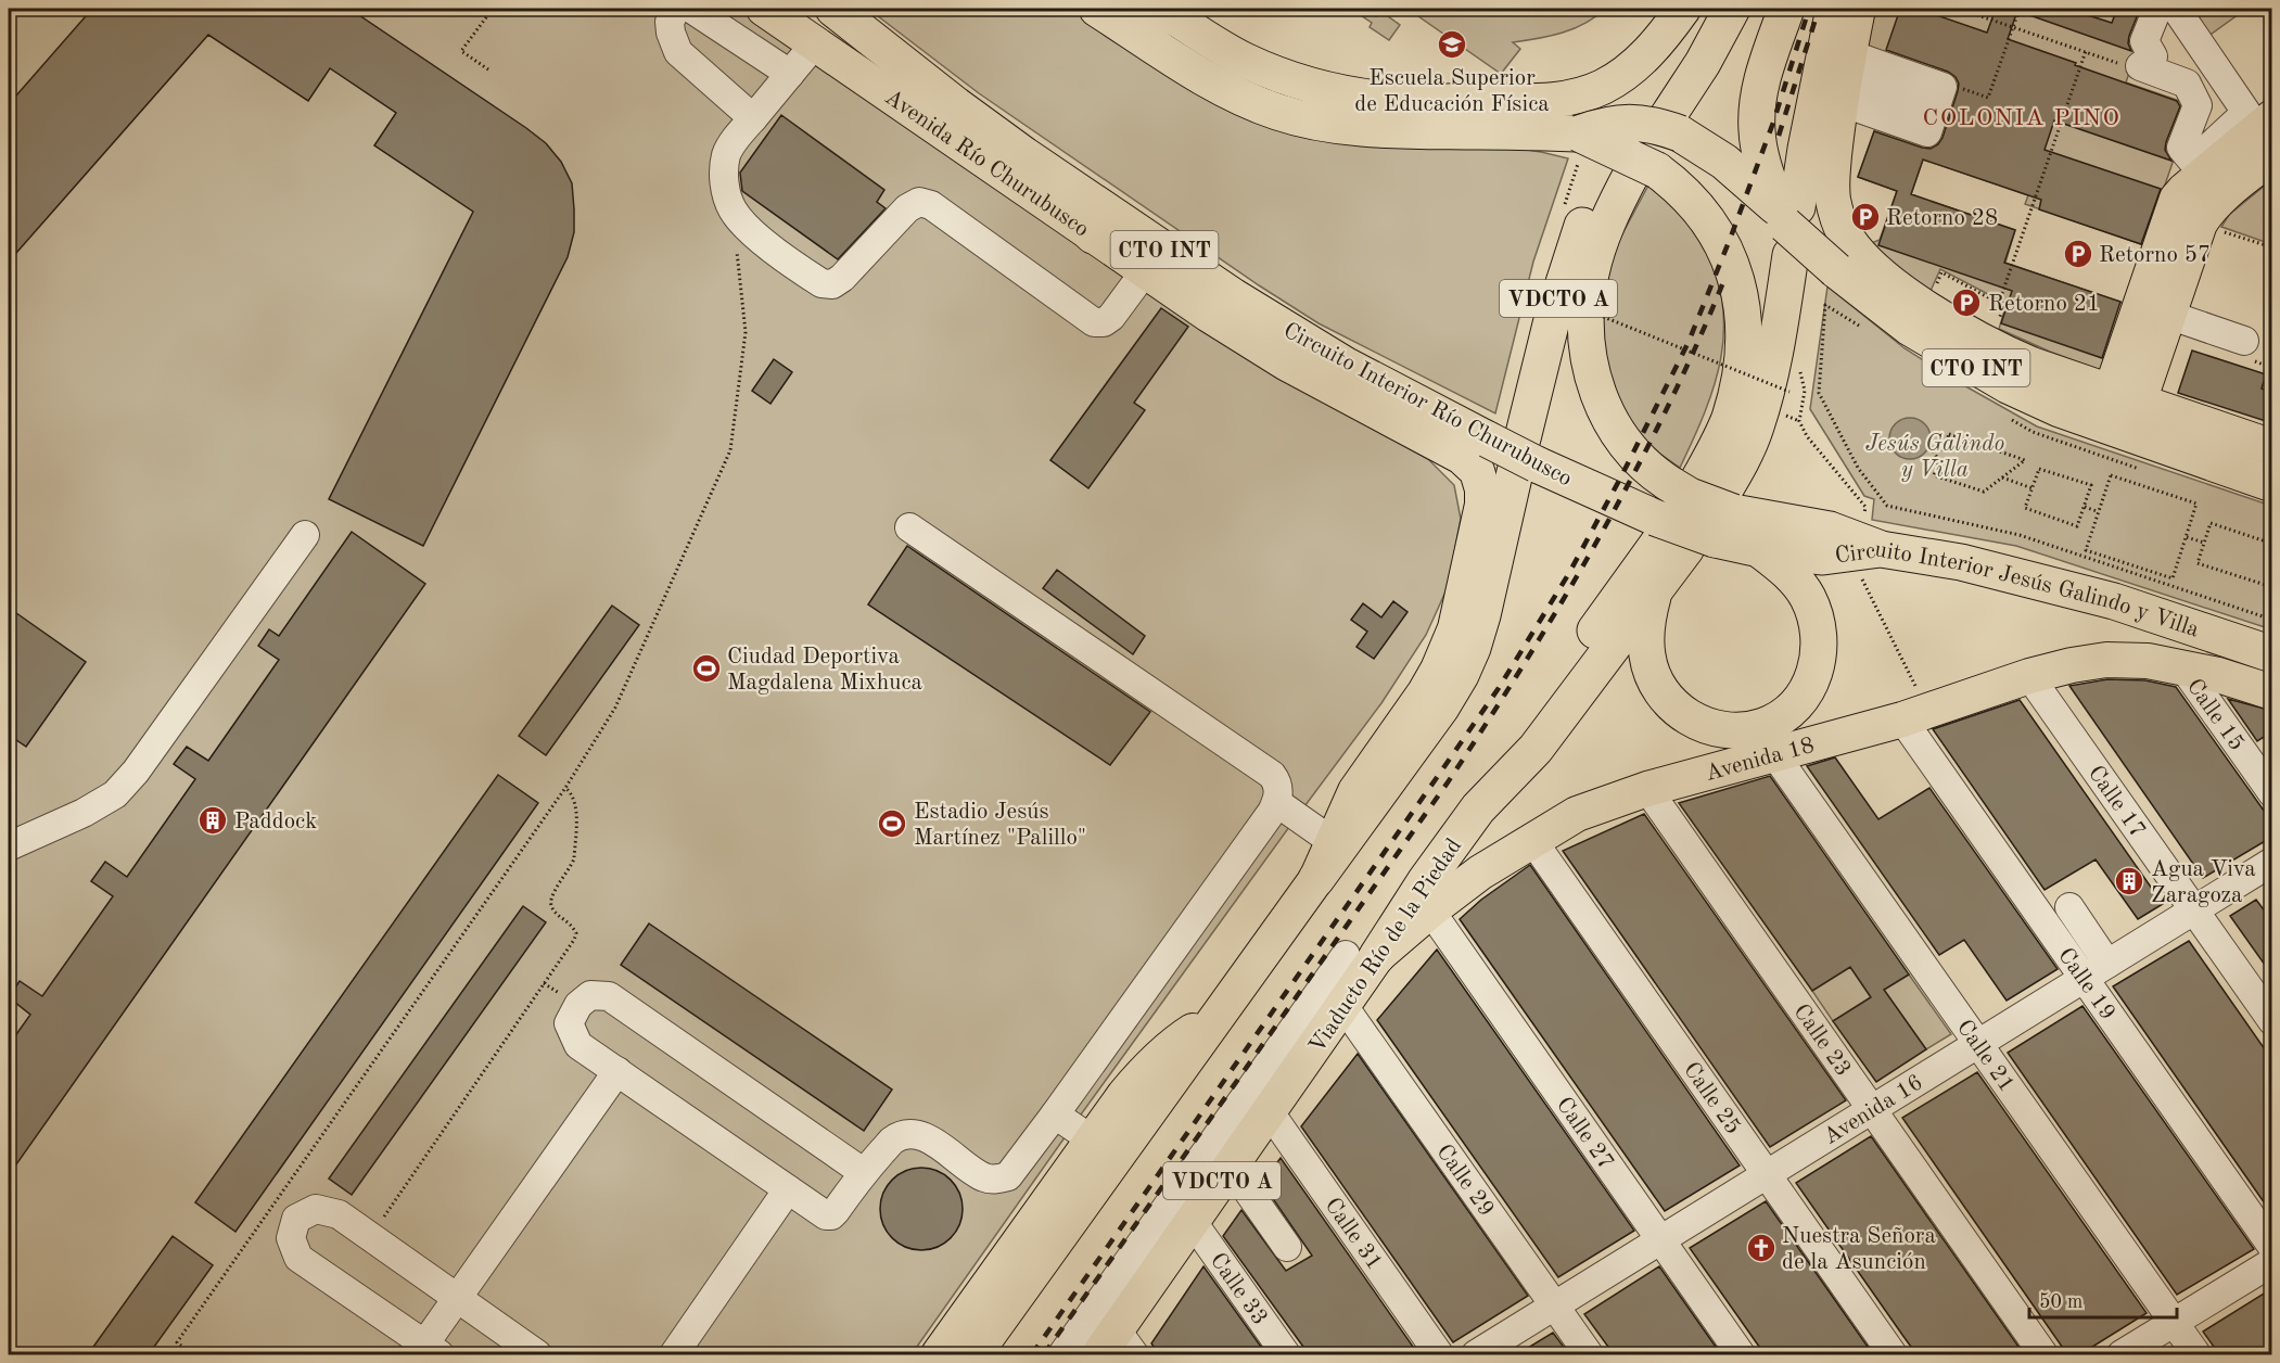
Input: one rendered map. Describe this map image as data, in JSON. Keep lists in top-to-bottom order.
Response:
{
  "streets": {
    "highway": [
      "CTO INT",
      "VDCTO A",
      "Circuito Interior Río Churubusco",
      "Circuito Interior Jesús Galindo y Villa",
      "Viaducto Río de la Piedad"
    ],
    "main road": ["Avenida Río Churubusco", "Avenida 18"],
    "street": [
      "Calle 15",
      "Calle 17",
      "Calle 19",
      "Calle 23",
      "Calle 21",
      "Calle 25",
      "Avenida 16",
      "Calle 27",
      "Calle 29",
      "Calle 31",
      "Calle 33"
    ]
  },
  "crossings": [
    ["CTO INT", "VDCTO A"],
    ["CTO INT", "Viaducto Río de la Piedad"],
    ["VDCTO A", "Circuito Interior Río Churubusco"],
    ["Circuito Interior Río Churubusco", "Circuito Interior Jesús Galindo y Villa"],
    ["Circuito Interior Río Churubusco", "Viaducto Río de la Piedad"],
    ["Circuito Interior Jesús Galindo y Villa", "Viaducto Río de la Piedad"],
    ["Calle 15", "Avenida 18"],
    ["Avenida 18", "Calle 17"],
    ["Avenida 18", "Viaducto Río de la Piedad"],
    ["Avenida 18", "Calle 19"],
    ["Avenida 18", "Calle 23"],
    ["Avenida 18", "Calle 21"],
    ["Avenida 18", "Calle 25"],
    ["Avenida 18", "Calle 27"],
    ["Calle 17", "Avenida 16"],
    ["Viaducto Río de la Piedad", "Calle 29"],
    ["Viaducto Río de la Piedad", "Calle 31"],
    ["Viaducto Río de la Piedad", "Calle 33"],
    ["Calle 19", "Avenida 16"],
    ["Calle 23", "Avenida 16"],
    ["Calle 21", "Avenida 16"],
    ["Calle 25", "Avenida 16"],
    ["Avenida 16", "Calle 27"],
    ["Avenida 16", "Calle 29"]
  ],
  "districts": ["COLONIA PINO"],
  "parks": ["Jesús Galindo y Villa"],
  "places": {
    "school or university": ["Escuela Superior de Educación Física"],
    "parking": ["Retorno 28", "Retorno 57", "Retorno 21"],
    "sports": ["Ciudad Deportiva Magdalena Mixhuca", "Estadio Jesús Martínez \"Palillo\""],
    "building": ["Paddock", "Agua Viva Zaragoza"],
    "church": ["Nuestra Señora de la Asunción"]
  },
  "scale_bar": "50 m"
}
